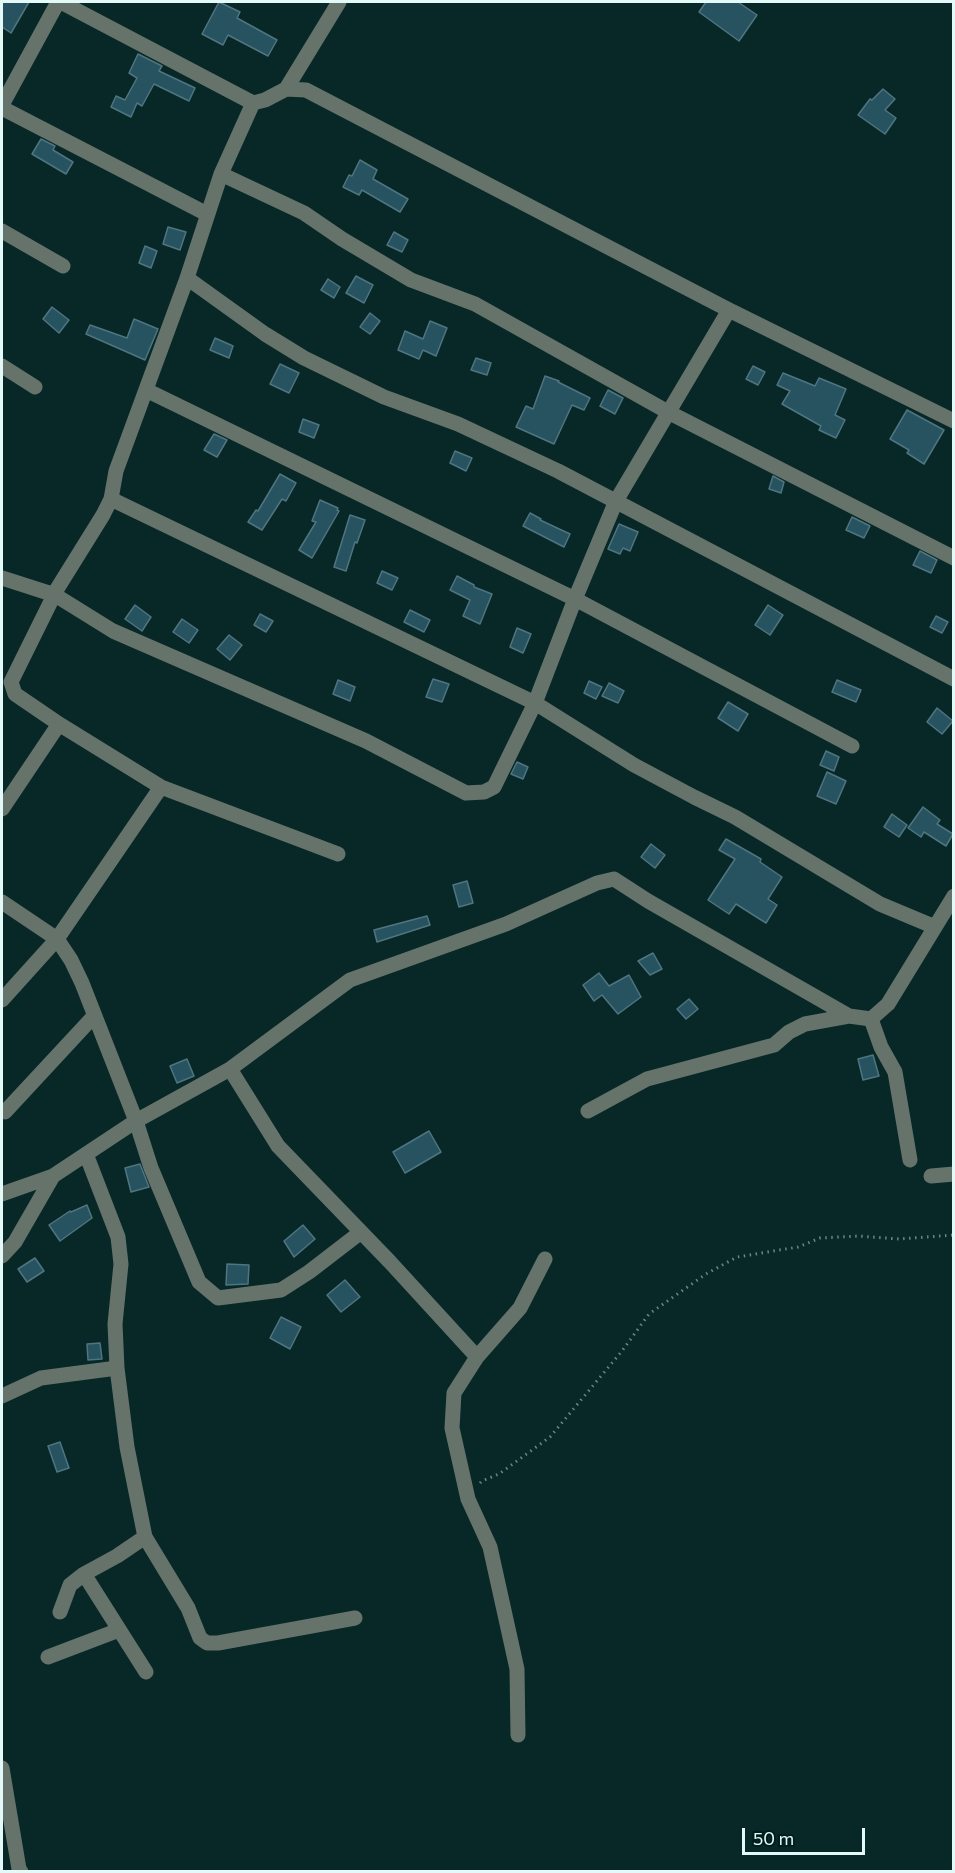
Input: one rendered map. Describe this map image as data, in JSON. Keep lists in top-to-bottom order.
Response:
{
  "scale_bar": "50 m"
}
